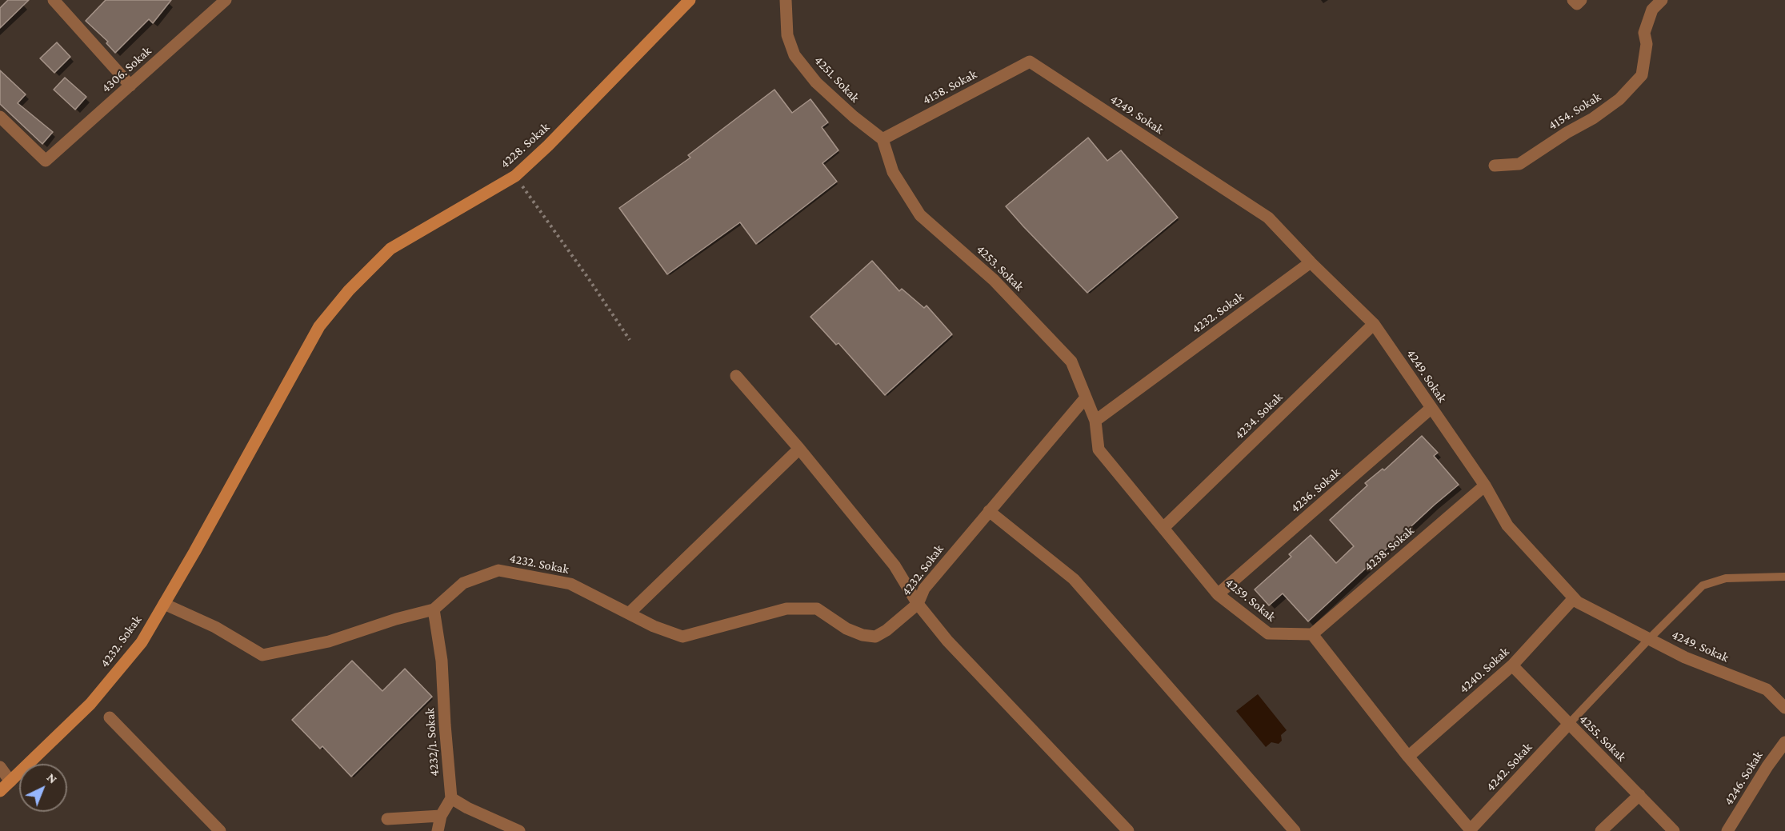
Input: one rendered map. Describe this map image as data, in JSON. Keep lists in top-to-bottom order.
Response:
{
  "streets": {
    "street": [
      "4306. Sokak",
      "4251. Sokak",
      "4138. Sokak",
      "4154. Sokak",
      "4249. Sokak",
      "4228. Sokak",
      "4253. Sokak",
      "4232. Sokak",
      "4234. Sokak",
      "4236. Sokak",
      "4238. Sokak",
      "4259. Sokak",
      "4240. Sokak",
      "4255. Sokak",
      "4232/1. Sokak",
      "4242. Sokak",
      "4246. Sokak"
    ]
  },
  "crossings": [
    ["4251. Sokak", "4138. Sokak"],
    ["4251. Sokak", "4253. Sokak"],
    ["4138. Sokak", "4249. Sokak"],
    ["4138. Sokak", "4253. Sokak"],
    ["4249. Sokak", "4232. Sokak"],
    ["4249. Sokak", "4234. Sokak"],
    ["4249. Sokak", "4236. Sokak"],
    ["4249. Sokak", "4238. Sokak"],
    ["4249. Sokak", "4240. Sokak"],
    ["4228. Sokak", "4232. Sokak"],
    ["4253. Sokak", "4232. Sokak"],
    ["4253. Sokak", "4259. Sokak"],
    ["4232. Sokak", "4259. Sokak"],
    ["4232. Sokak", "4232/1. Sokak"],
    ["4234. Sokak", "4259. Sokak"],
    ["4236. Sokak", "4259. Sokak"],
    ["4238. Sokak", "4259. Sokak"],
    ["4240. Sokak", "4255. Sokak"],
    ["4255. Sokak", "4242. Sokak"]
  ],
  "north": "top right"
}
